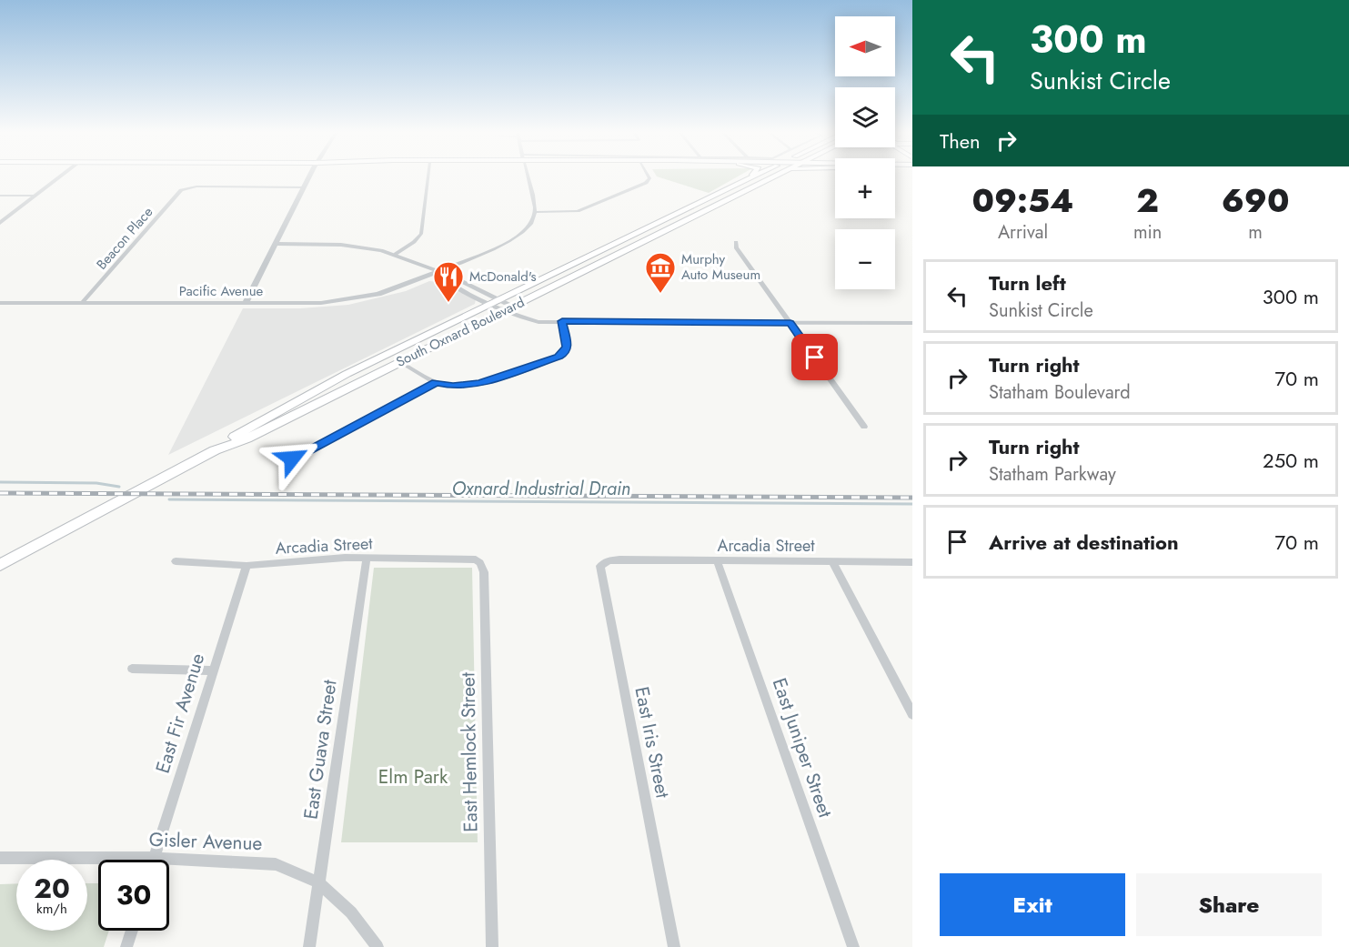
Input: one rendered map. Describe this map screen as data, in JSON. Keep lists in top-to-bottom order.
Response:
{
  "streets": {
    "main road": ["South Oxnard Boulevard"],
    "street": [
      "Beacon Place",
      "Pacific Avenue",
      "Arcadia Street",
      "East Fir Avenue",
      "East Iris Street",
      "East Juniper Street",
      "East Guava Street",
      "East Hemlock Street",
      "Gisler Avenue"
    ]
  },
  "crossings": [
    ["Beacon Place", "Pacific Avenue"],
    ["Arcadia Street", "East Fir Avenue"],
    ["Arcadia Street", "East Iris Street"],
    ["Arcadia Street", "East Juniper Street"],
    ["Arcadia Street", "East Guava Street"],
    ["Arcadia Street", "East Hemlock Street"],
    ["East Fir Avenue", "Gisler Avenue"],
    ["East Guava Street", "Gisler Avenue"]
  ],
  "water": ["Oxnard Industrial Drain"],
  "parks": ["Elm Park"],
  "places": {
    "museum": ["Murphy Auto Museum"],
    "restaurant": ["McDonald's"]
  },
  "north": "left",
  "page": {
    "turn": ["300 m", "Sunkist Circle"],
    "map_buttons": ["+", "−"],
    "then": "Then",
    "eta": [
      "09:54",
      "Arrival",
      "2",
      "min",
      "690",
      "m"
    ],
    "list": [
      {
        "name": "Turn left",
        "note": "Sunkist Circle",
        "value": "300 m"
      },
      {
        "name": "Turn right",
        "note": "Statham Boulevard",
        "value": "70 m"
      },
      {
        "name": "Turn right",
        "note": "Statham Parkway",
        "value": "250 m"
      },
      {
        "name": "Arrive at destination",
        "value": "70 m"
      }
    ],
    "speed": "20 km/h",
    "limit": "30",
    "buttons": ["Exit", "Share"]
  }
}
